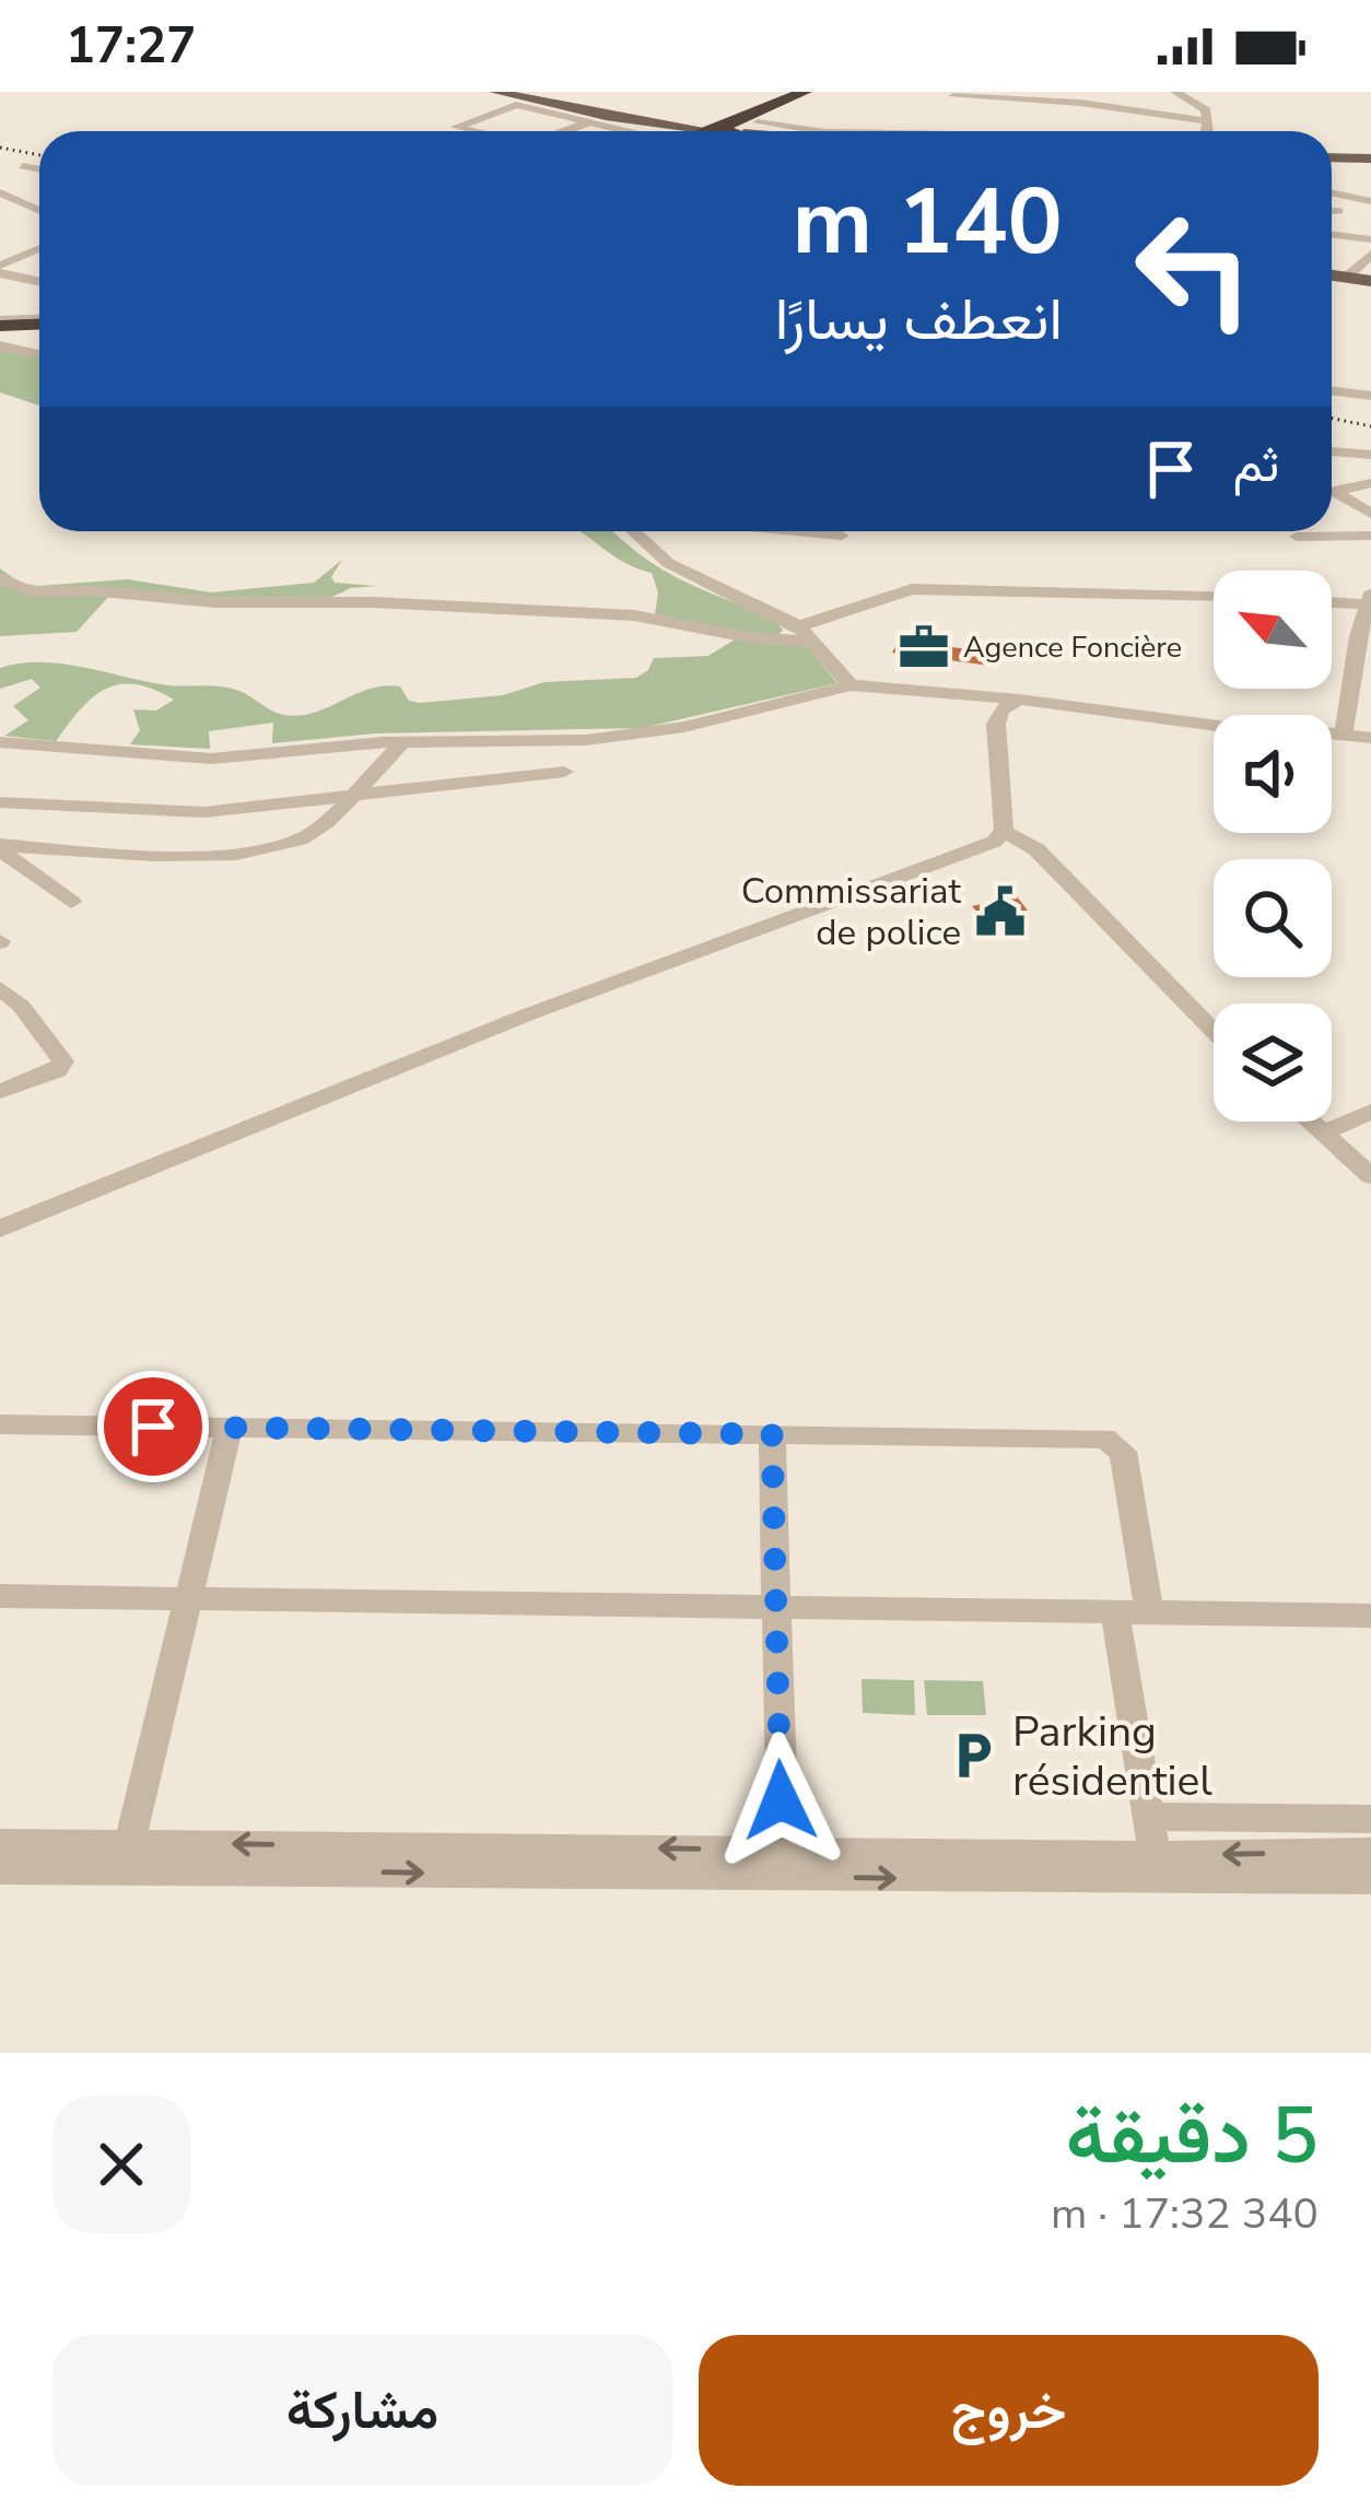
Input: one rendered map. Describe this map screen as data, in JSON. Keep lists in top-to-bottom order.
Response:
{
  "places": {
    "office": ["Agence Foncière"],
    "public building": ["Commissariat de police"],
    "parking": ["Parking résidentiel"]
  },
  "north": "top left",
  "page": {
    "status": "17:27",
    "turn": ["140 m", "انعطف يسارًا"],
    "then": "ثم",
    "heading": ["5 دقيقة", "340 m · 17:32"],
    "buttons": ["خروج", "مشاركة"]
  }
}
